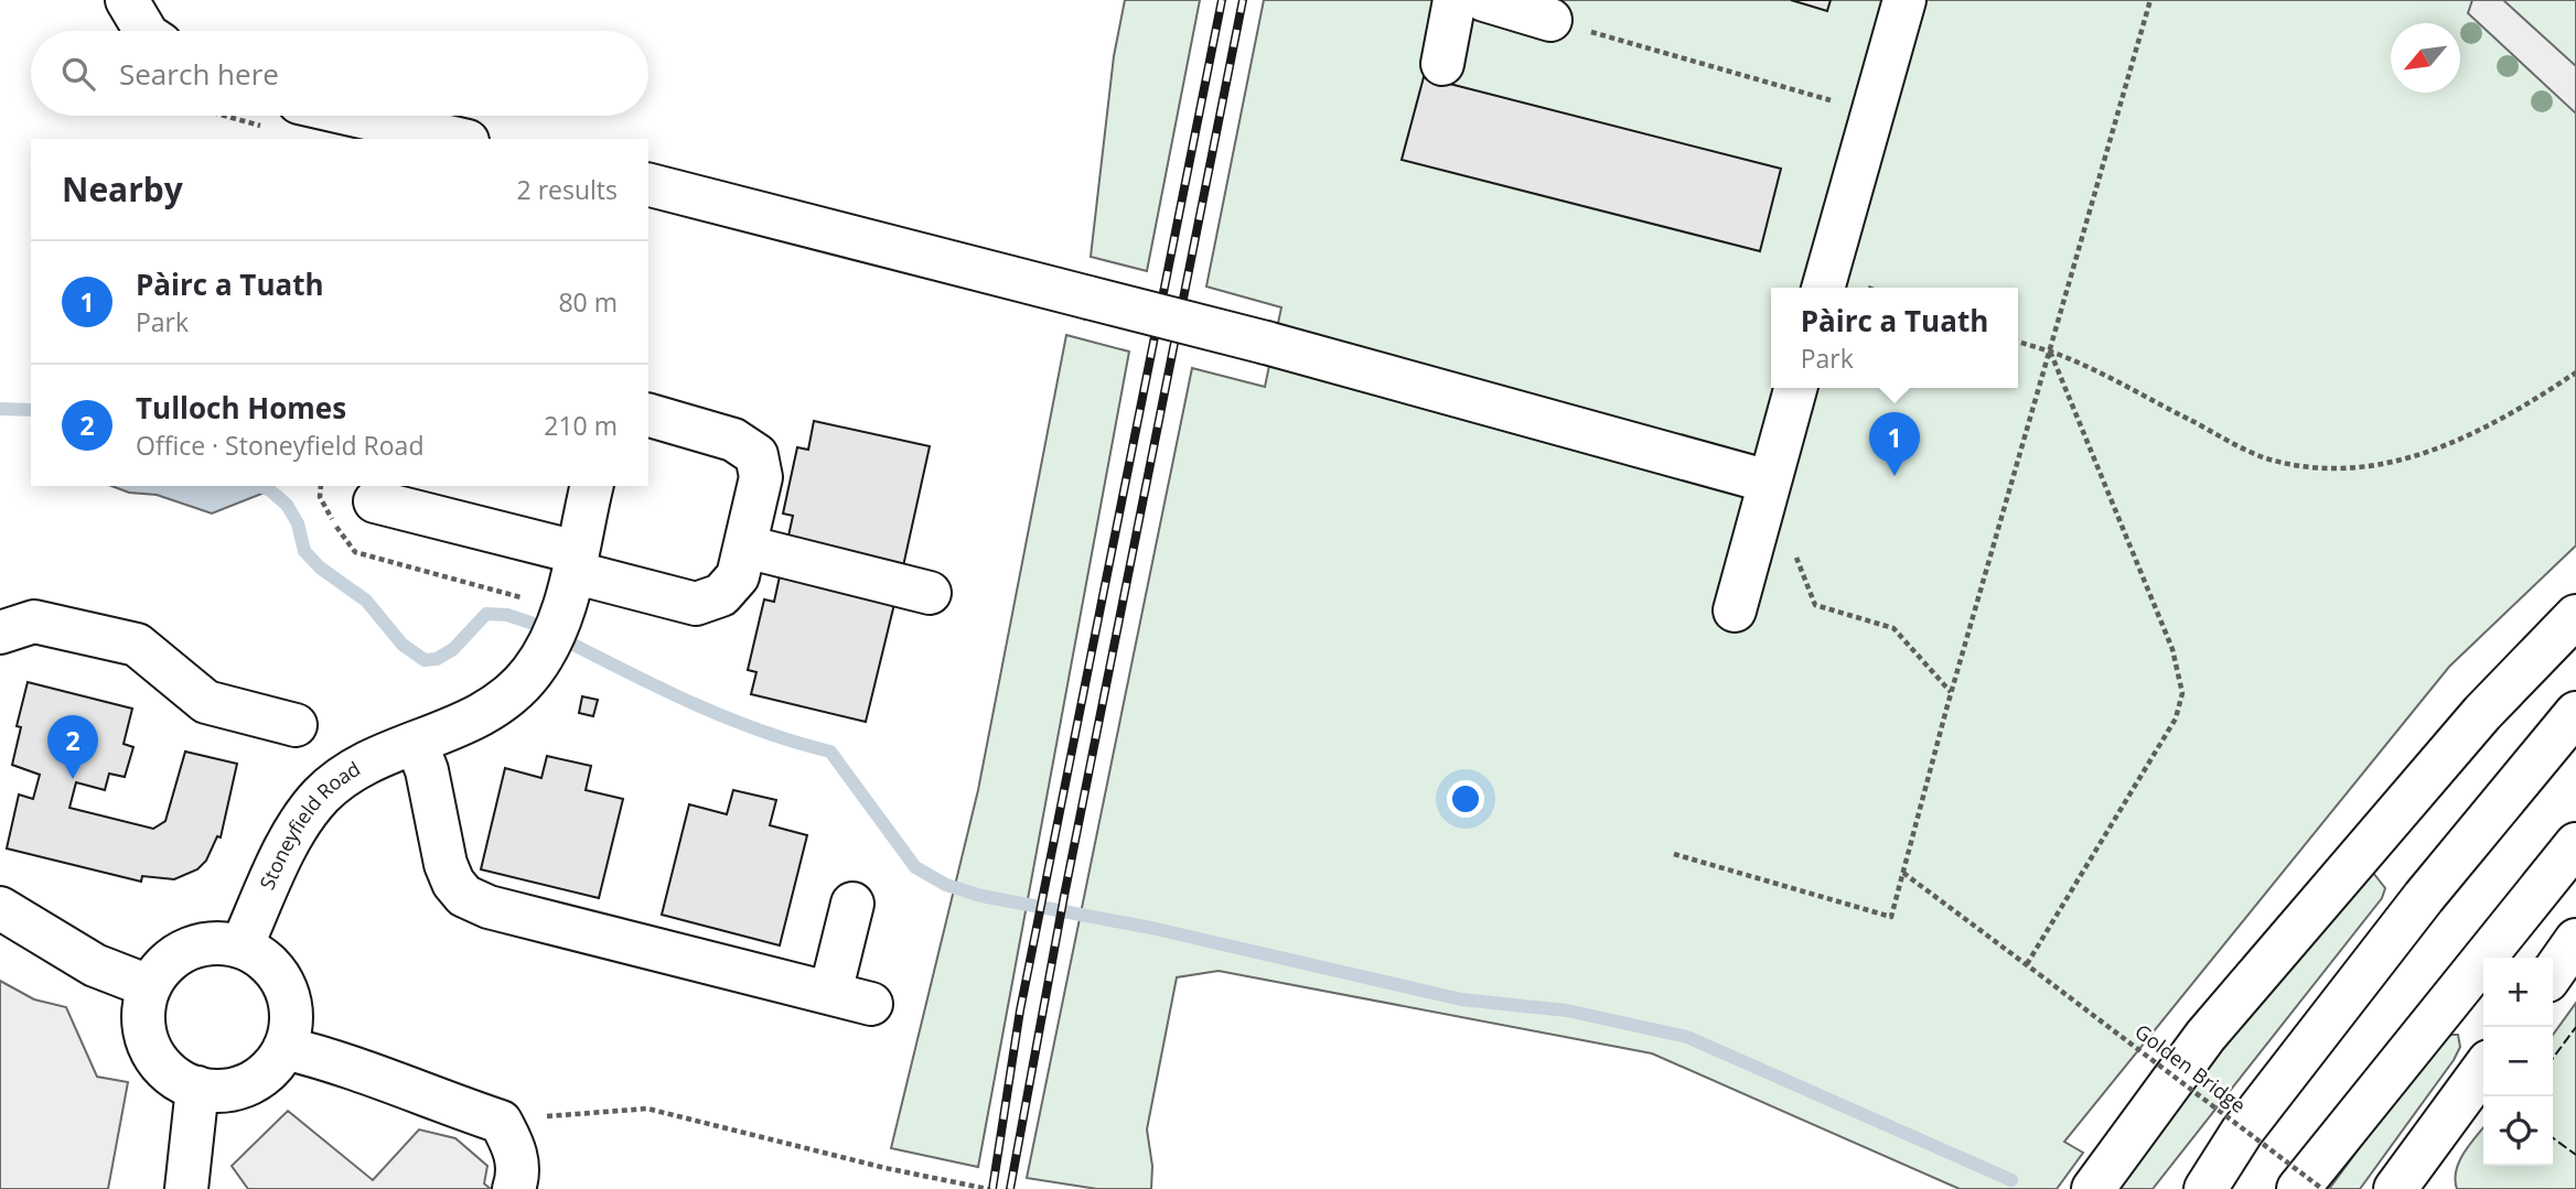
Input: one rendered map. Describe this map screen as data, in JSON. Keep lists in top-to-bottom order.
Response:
{
  "streets": {
    "main road": ["Stoneyfield Road"],
    "path": ["Golden Bridge"]
  },
  "north": "bottom left",
  "page": {
    "search": "Search here",
    "heading": ["Nearby", "2 results"],
    "list": [
      {
        "mark": "1",
        "name": "Pàirc a Tuath",
        "note": "Park",
        "value": "80 m"
      },
      {
        "mark": "2",
        "name": "Tulloch Homes",
        "note": "Office · Stoneyfield Road",
        "value": "210 m"
      }
    ],
    "popup": ["Pàirc a Tuath", "Park"],
    "pins": ["1", "2"],
    "map_buttons": ["+", "−"]
  }
}
